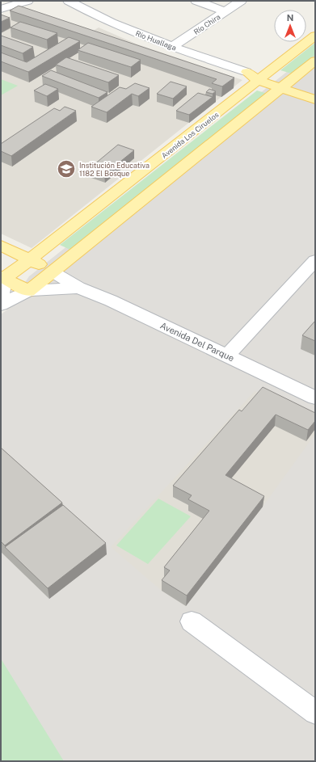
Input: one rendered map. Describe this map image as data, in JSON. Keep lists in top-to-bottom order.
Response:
{
  "streets": {
    "main road": ["Avenida Los Ciruelos", "Avenida Del Parque"],
    "street": ["Río Chira", "Río Huallaga"]
  },
  "crossings": [
    ["Río Chira", "Río Huallaga"],
    ["Avenida Los Ciruelos", "Avenida Del Parque"]
  ],
  "places": {
    "school or university": ["Institución Educativa 1182 El Bosque"]
  },
  "north": "top"
}
